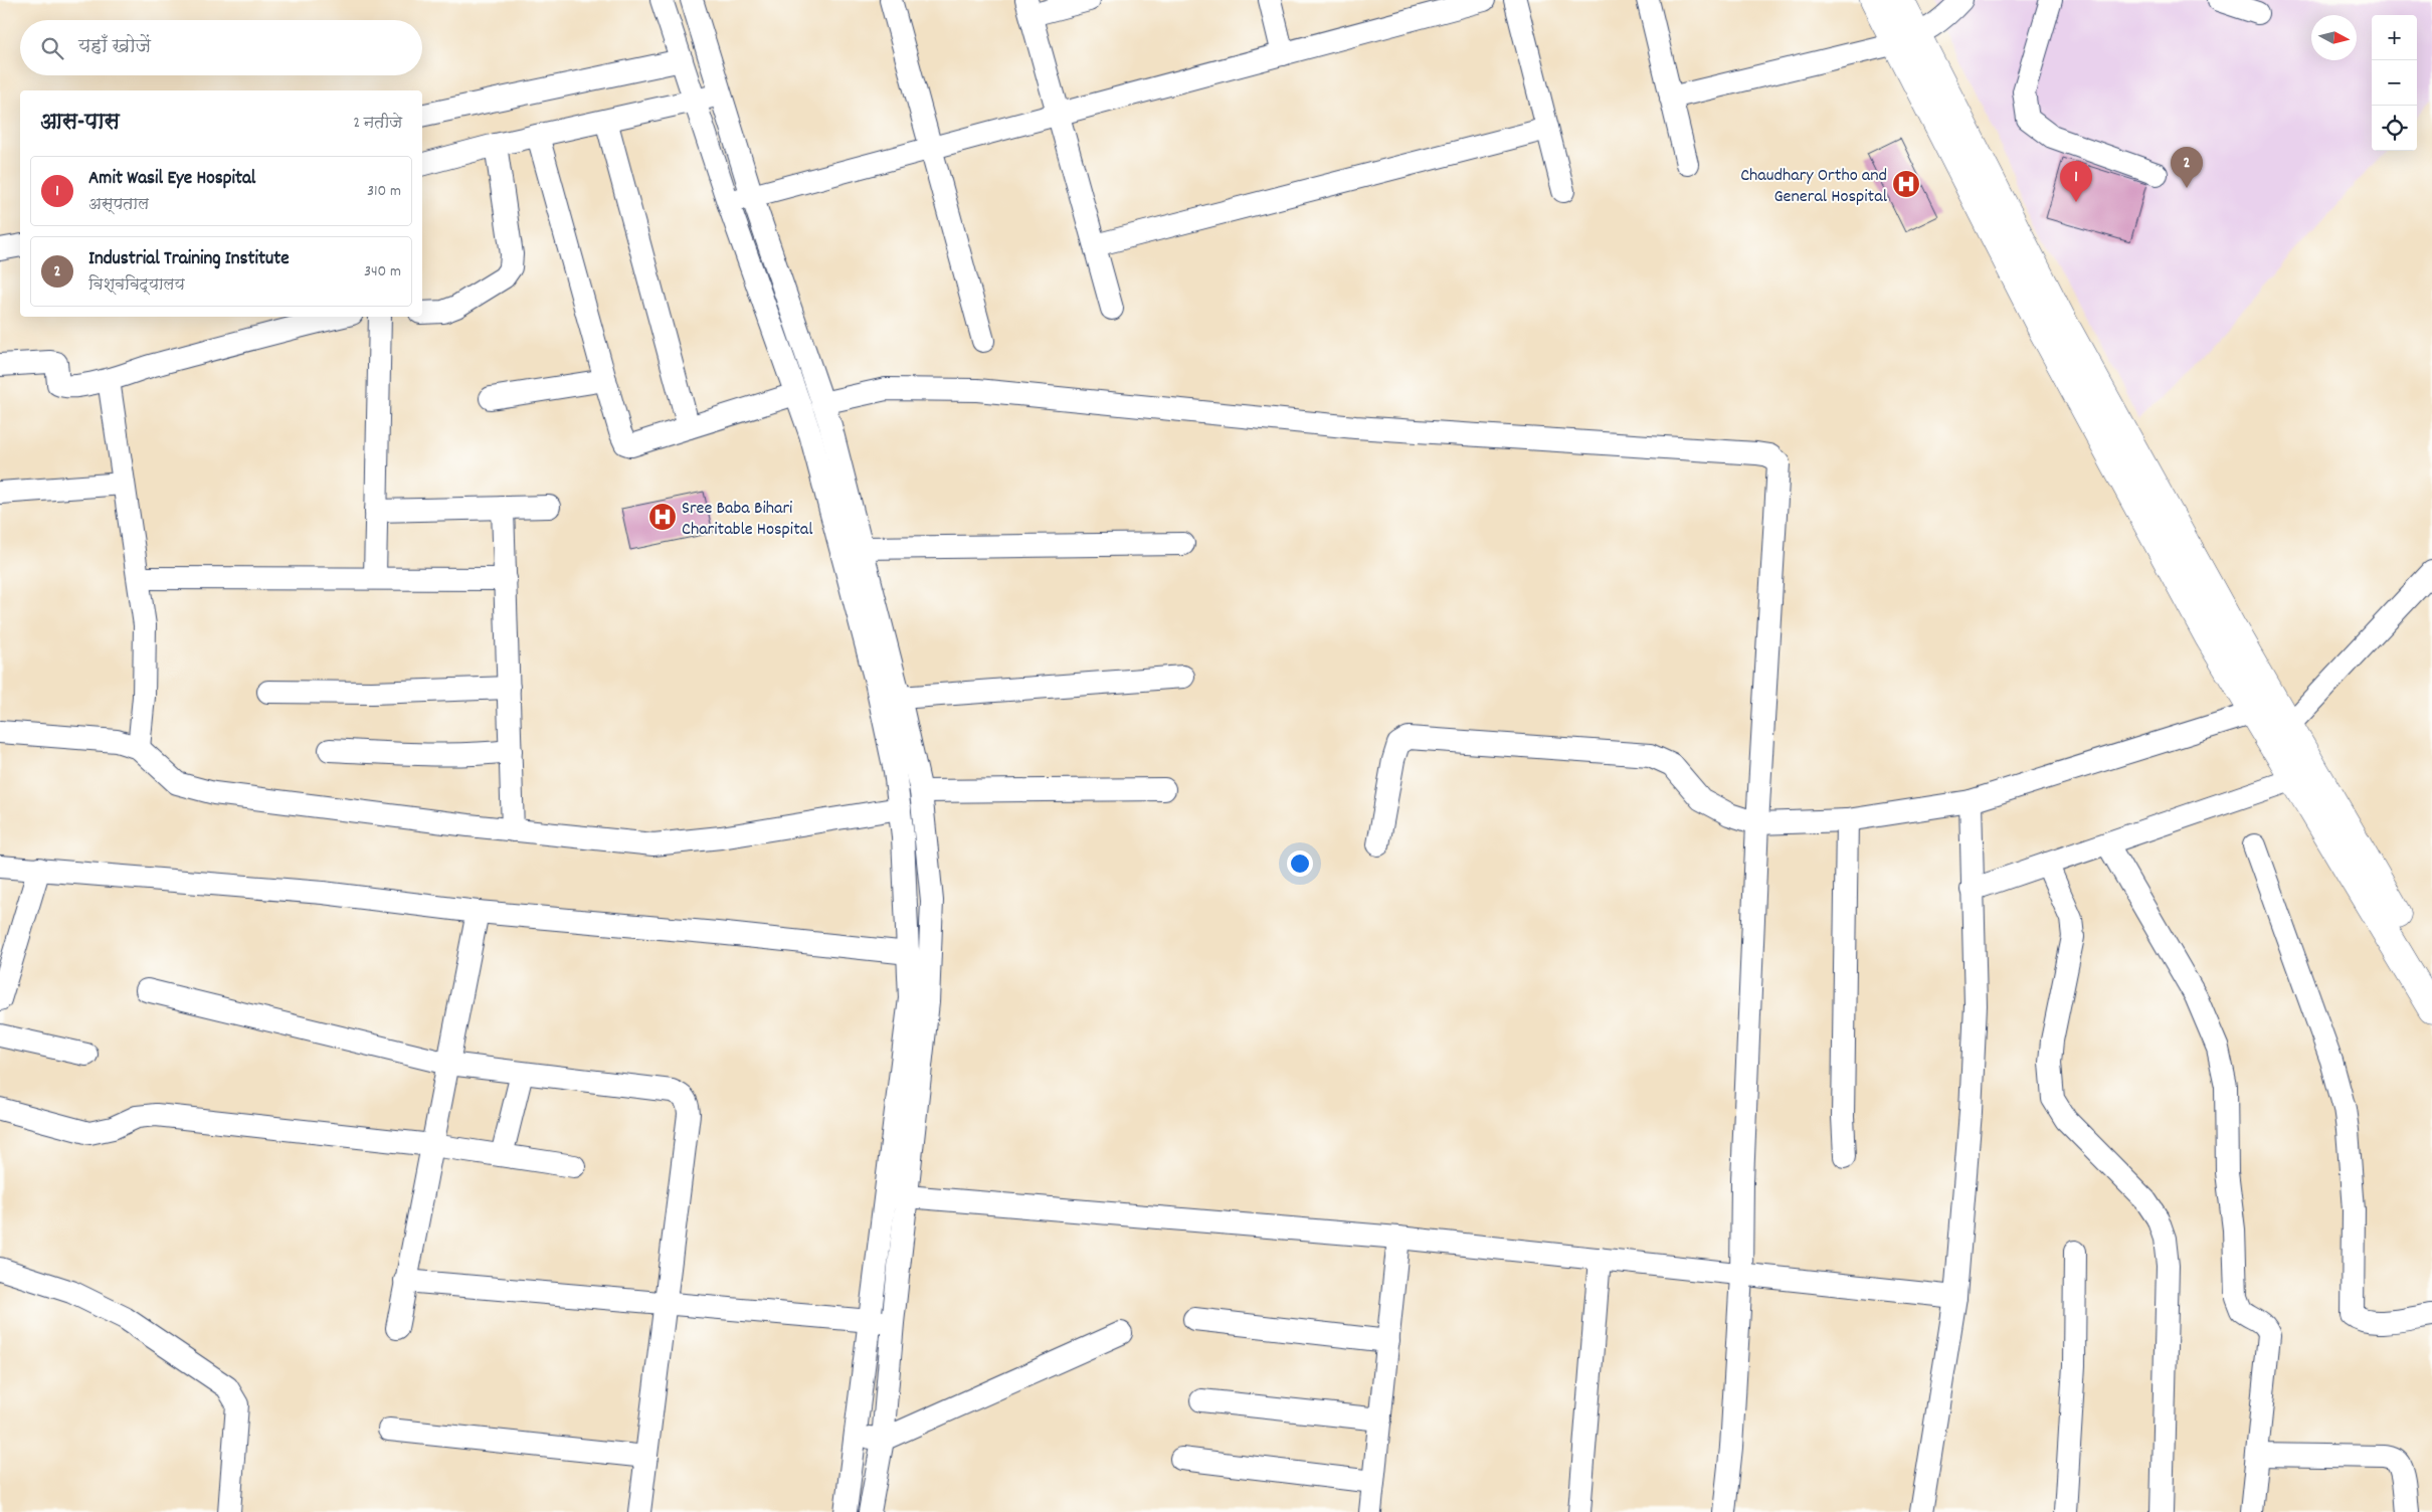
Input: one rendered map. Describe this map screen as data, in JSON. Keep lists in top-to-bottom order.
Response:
{
  "places": {
    "hospital": ["Chaudhary Ortho and General Hospital", "Sree Baba Bihari Charitable Hospital"]
  },
  "north": "right",
  "page": {
    "map_buttons": ["+", "−"],
    "search": "यहाँ खोजें",
    "heading": ["आस-पास", "2 नतीजे"],
    "pins": ["2", "1"],
    "list": [
      {
        "mark": "1",
        "name": "Amit Wasil Eye Hospital",
        "note": "अस्पताल",
        "value": "310 m"
      },
      {
        "mark": "2",
        "name": "Industrial Training Institute",
        "note": "विश्वविद्यालय",
        "value": "340 m"
      }
    ]
  }
}
